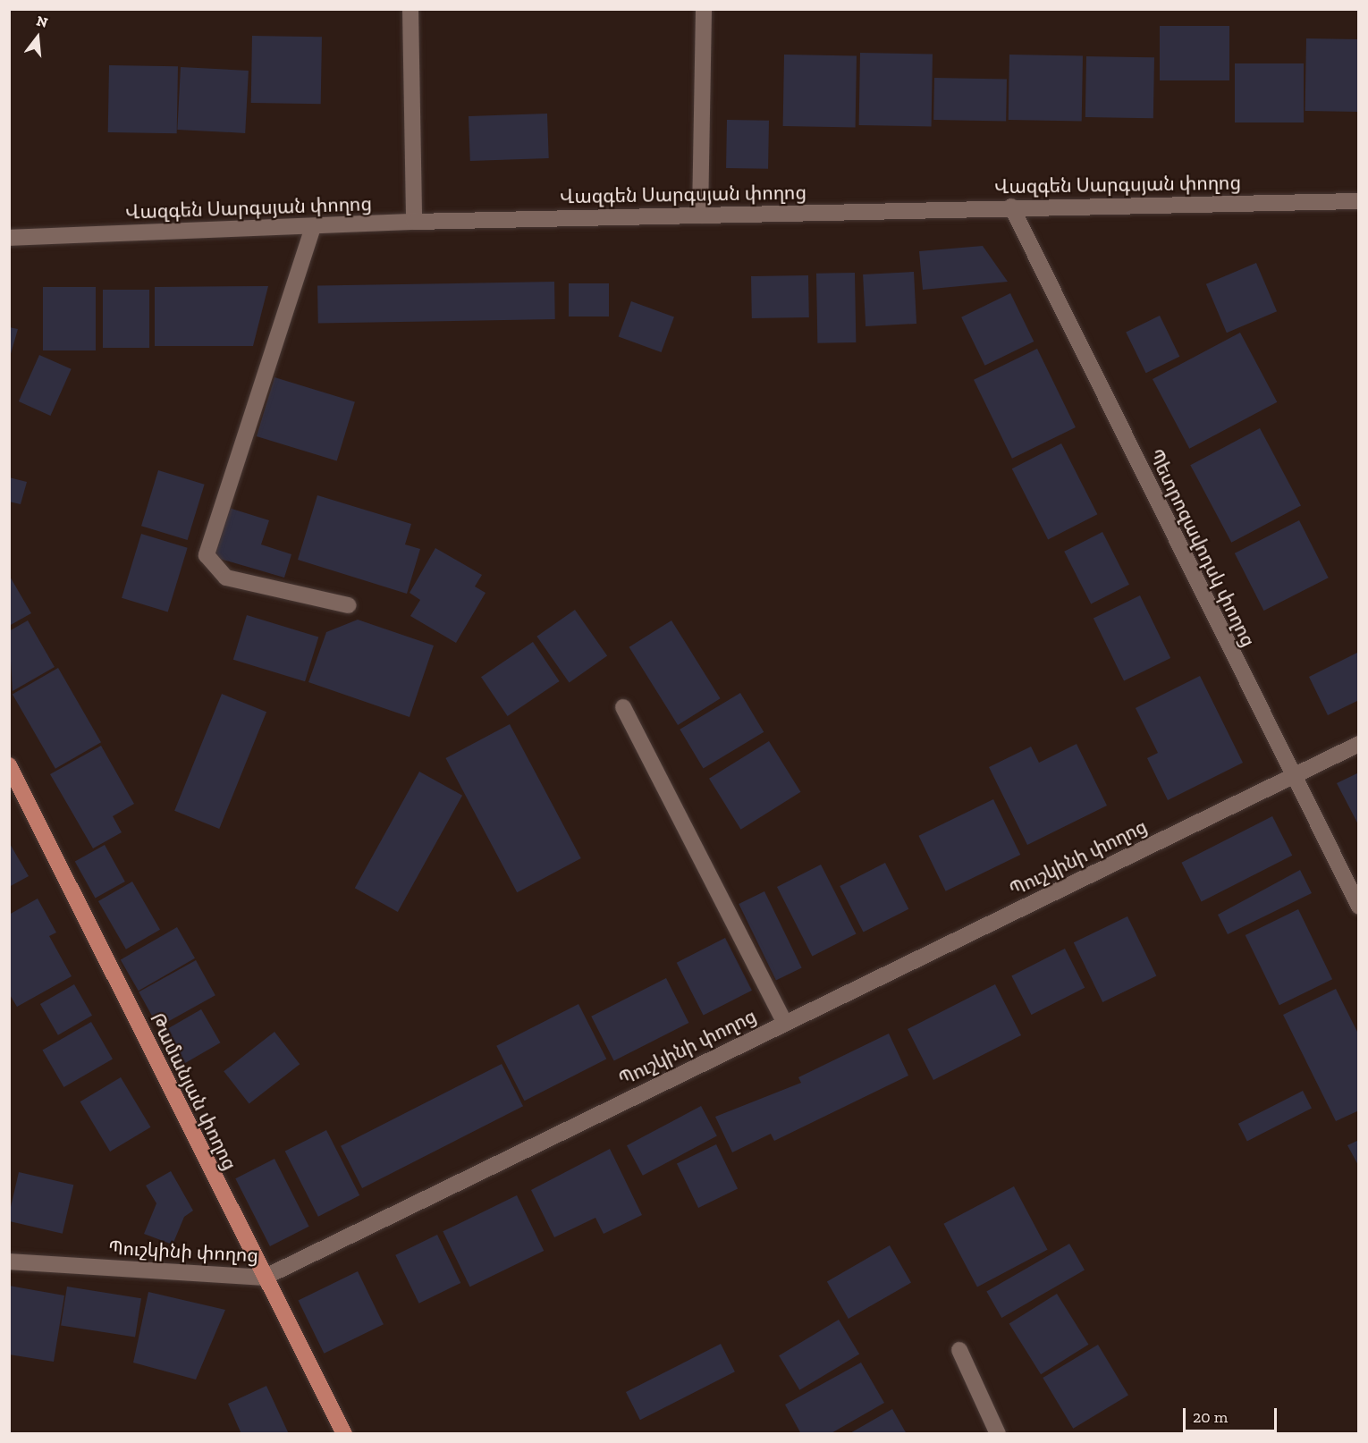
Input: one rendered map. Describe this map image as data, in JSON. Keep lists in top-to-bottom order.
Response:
{
  "streets": {
    "main road": ["Թամանյան փողոց"],
    "street": ["Վազգեն Սարգսյան փողոց", "Պետրոզավոդսկ փողոց", "Պուշկինի փողոց"]
  },
  "crossings": [
    ["Վազգեն Սարգսյան փողոց", "Պետրոզավոդսկ փողոց"],
    ["Պետրոզավոդսկ փողոց", "Պուշկինի փողոց"],
    ["Պուշկինի փողոց", "Թամանյան փողոց"]
  ],
  "scale_bar": "20 m",
  "north": "top"
}
